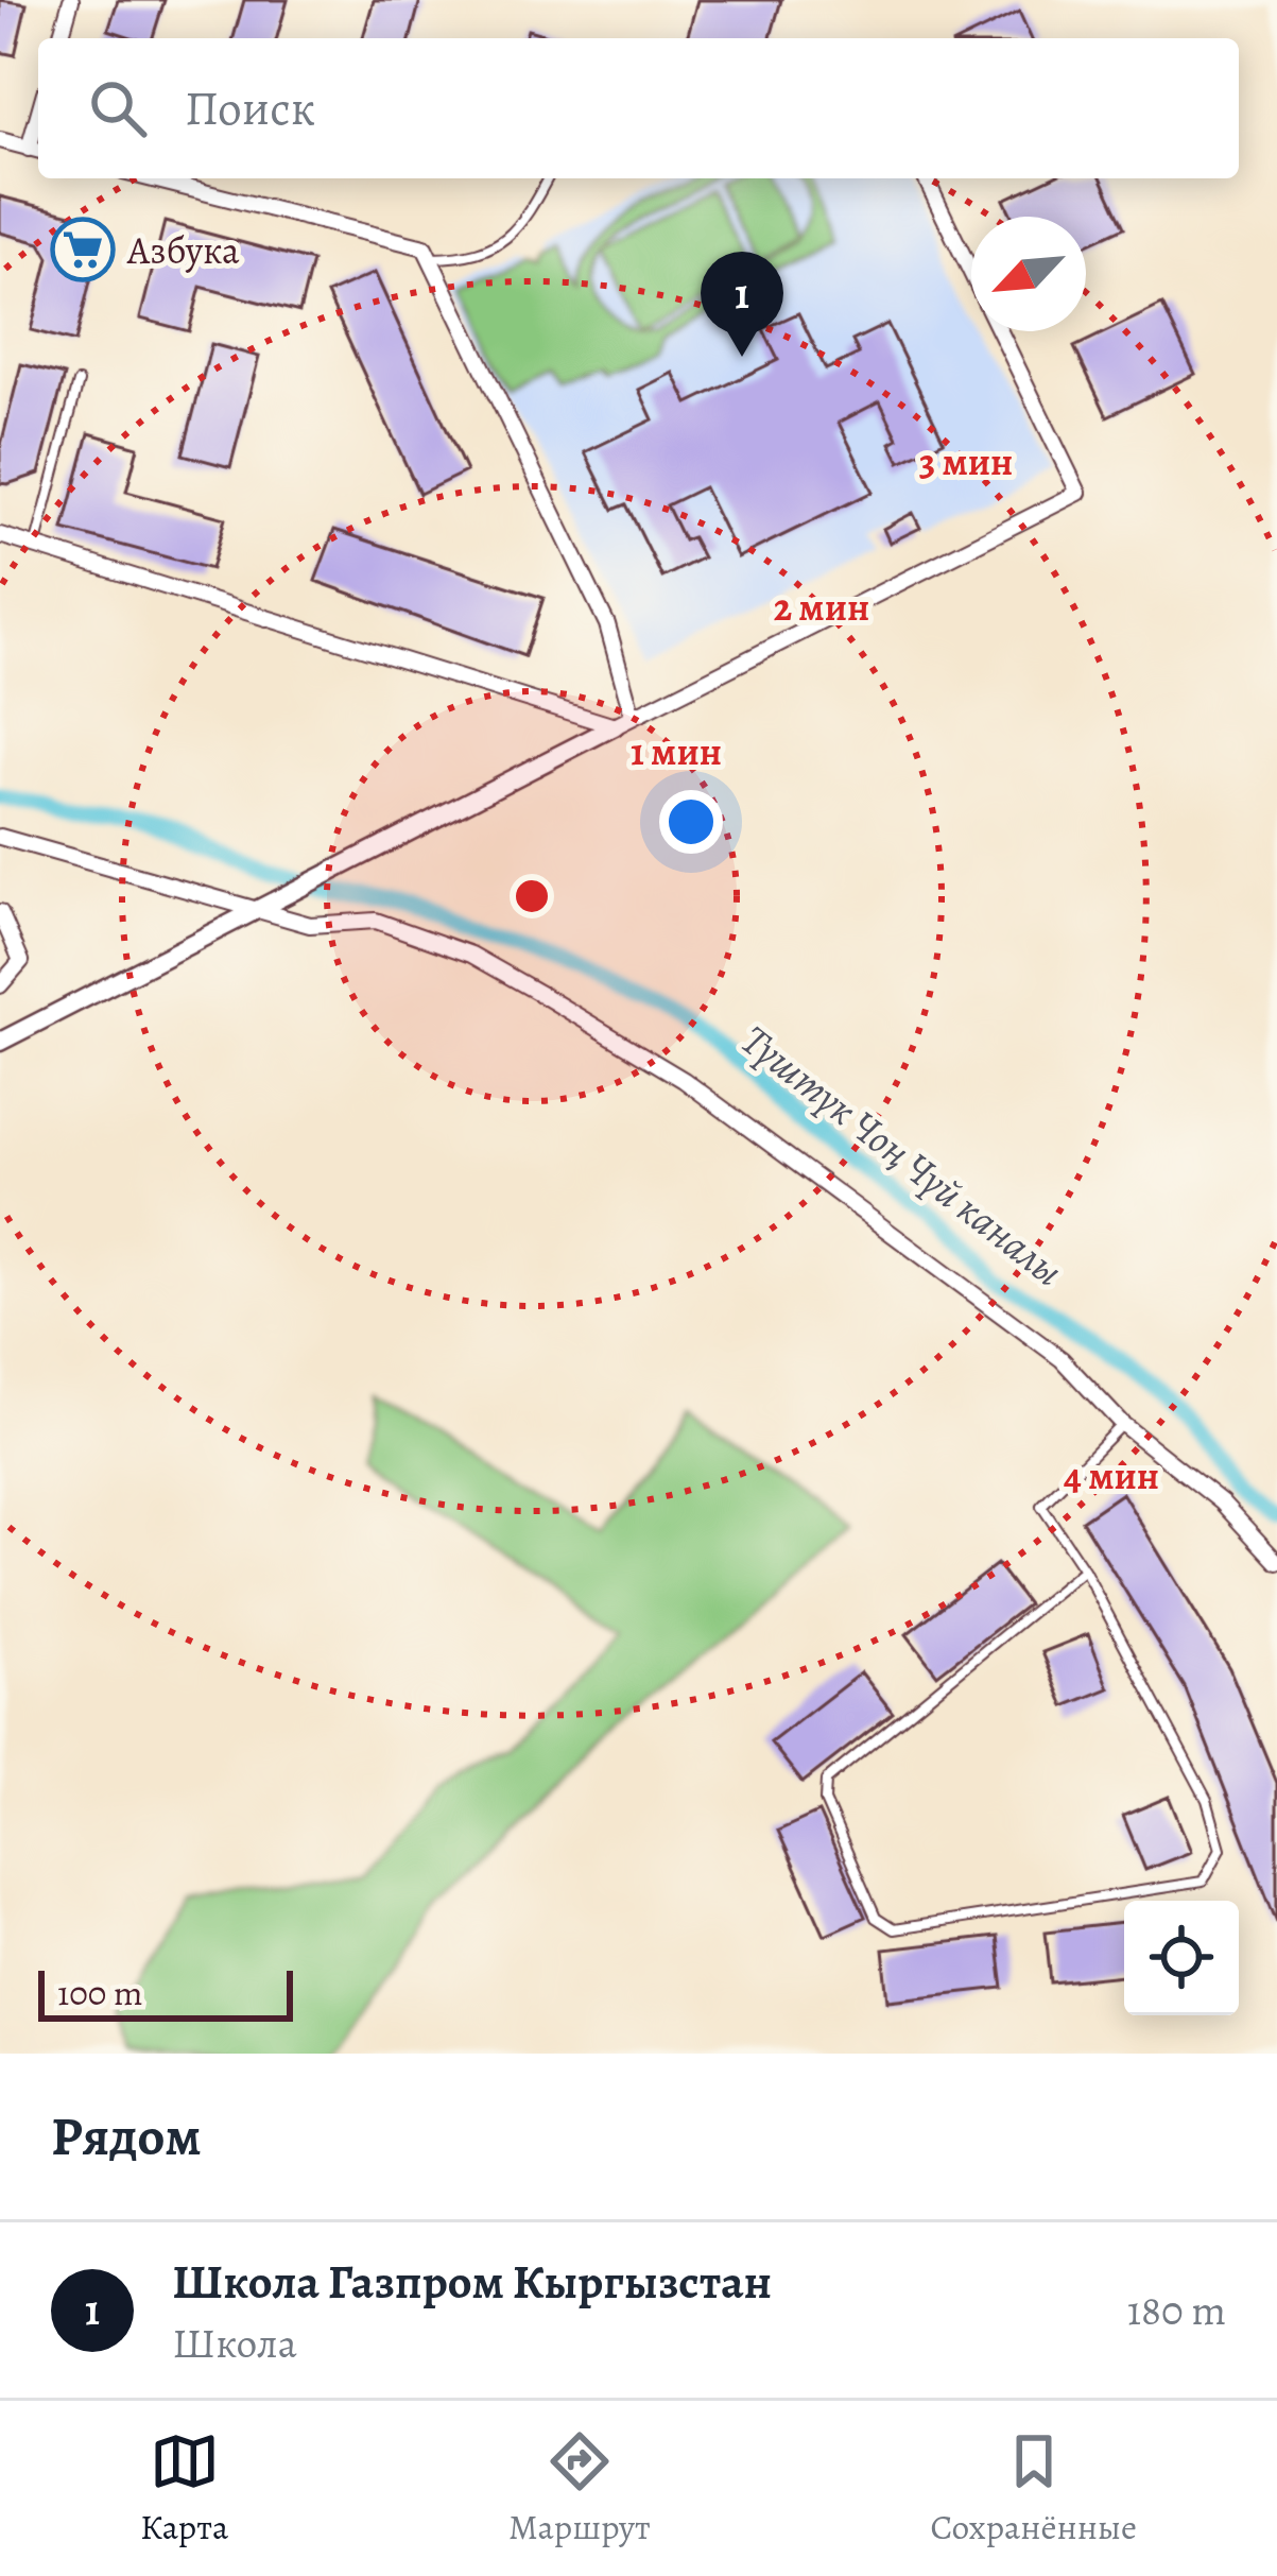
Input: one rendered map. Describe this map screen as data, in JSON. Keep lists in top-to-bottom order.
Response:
{
  "water": ["Түштүк Чоң Чүй каналы"],
  "places": {
    "supermarket": ["Азбука"]
  },
  "scale_bar": "100 m",
  "north": "bottom left",
  "page": {
    "search": "Поиск",
    "pins": "1",
    "scale": "100 m",
    "heading": "Рядом",
    "list": [
      {
        "mark": "1",
        "name": "Школа Газпром Кыргызстан",
        "note": "Школа",
        "value": "180 m"
      }
    ],
    "nav": ["Карта", "Маршрут", "Сохранённые"]
  },
  "rings": [
    "3 мин",
    "2 мин",
    "1 мин",
    "4 мин"
  ]
}
